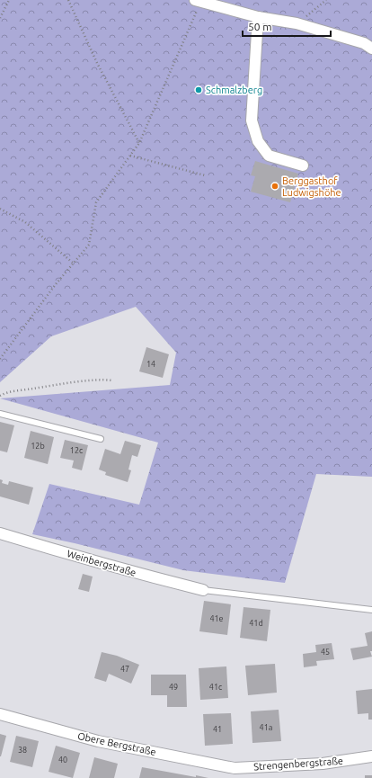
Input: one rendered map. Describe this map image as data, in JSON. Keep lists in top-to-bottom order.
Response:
{
  "streets": {
    "street": ["Weinbergstraße", "Obere Bergstraße", "Strengenbergstraße"]
  },
  "crossings": [
    ["Obere Bergstraße", "Strengenbergstraße"]
  ],
  "places": ["Schmalzberg", "Berggasthof Ludwigshöhe"],
  "house_numbers": [
    "14",
    "12b",
    "12c",
    "41e",
    "41d",
    "45",
    "47",
    "49",
    "41c",
    "41a",
    "41",
    "38",
    "40"
  ],
  "scale_bar": "50 m"
}
